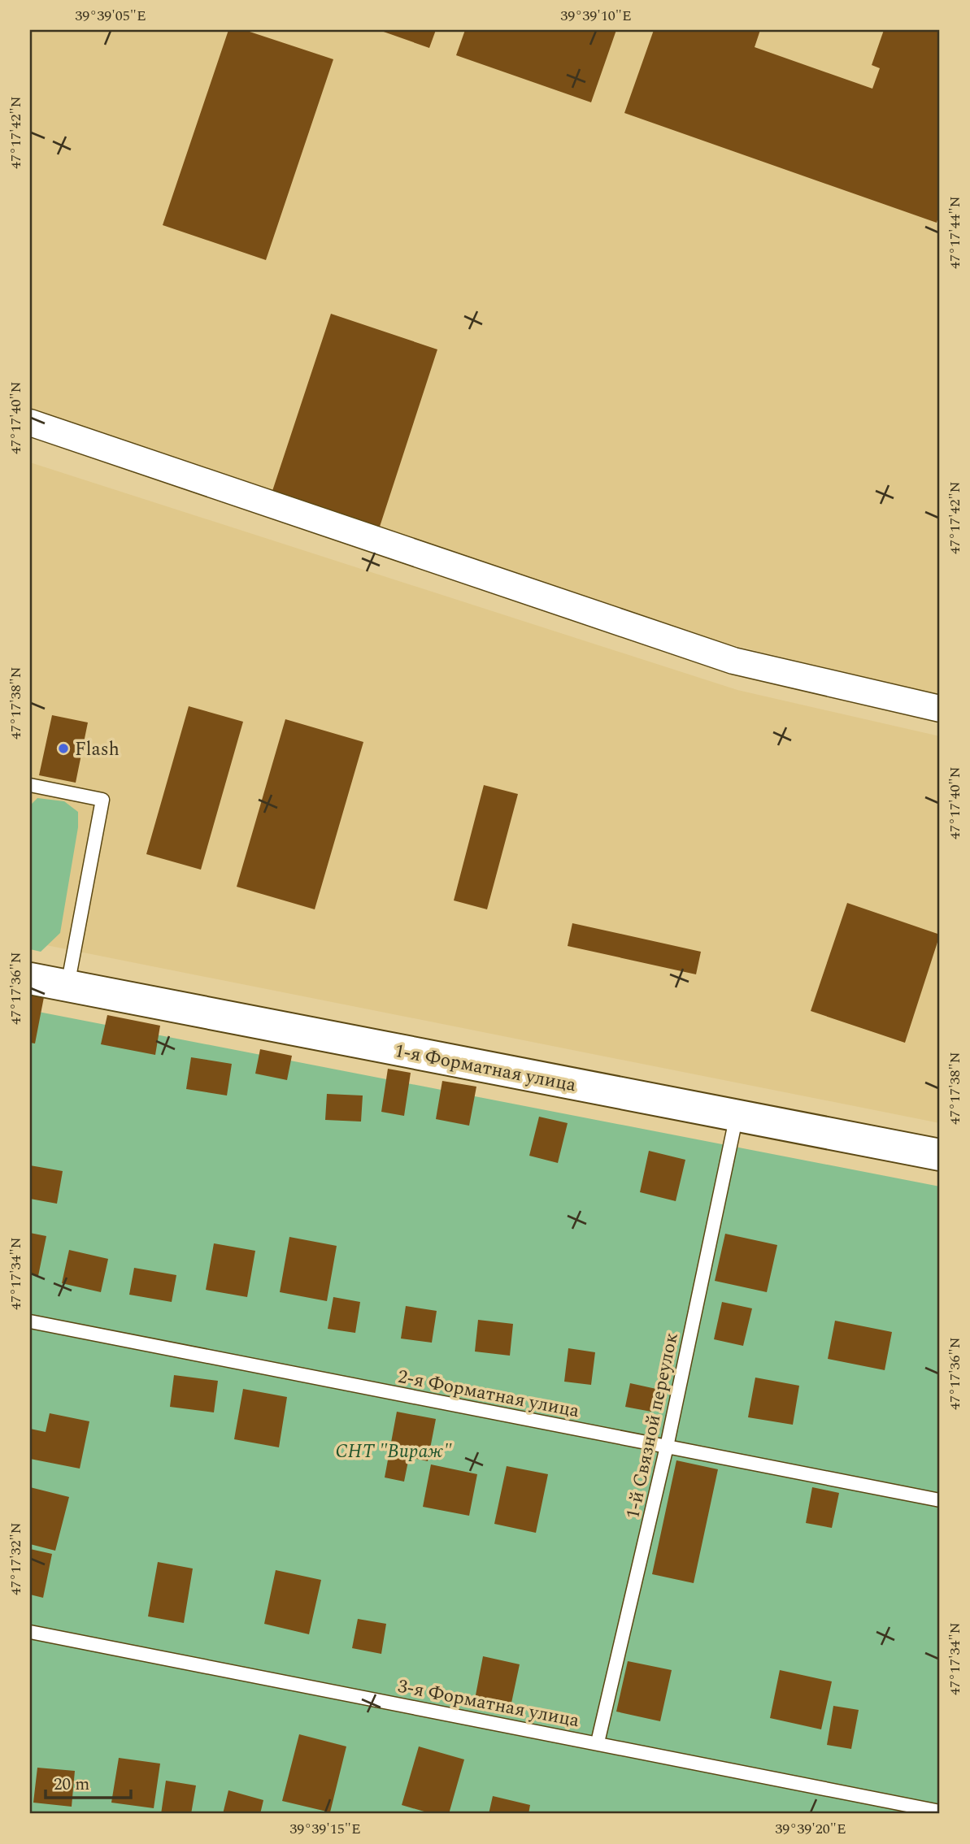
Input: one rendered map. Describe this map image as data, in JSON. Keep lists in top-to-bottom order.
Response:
{
  "streets": {
    "street": ["1-я Форматная улица"],
    "lane": ["2-я Форматная улица", "1-й Связной переулок", "3-я Форматная улица"]
  },
  "crossings": [
    ["1-я Форматная улица", "1-й Связной переулок"],
    ["2-я Форматная улица", "1-й Связной переулок"],
    ["1-й Связной переулок", "3-я Форматная улица"]
  ],
  "parks": ["СНТ \"Вираж\""],
  "places": ["Flash"],
  "scale_bar": "20 m",
  "coordinates": [
    "39°39'05\"E",
    "39°39'10\"E",
    "47°17'42\"N",
    "47°17'44\"N",
    "47°17'40\"N",
    "47°17'38\"N",
    "47°17'36\"N",
    "47°17'34\"N",
    "47°17'32\"N",
    "39°39'15\"E",
    "39°39'20\"E"
  ]
}
